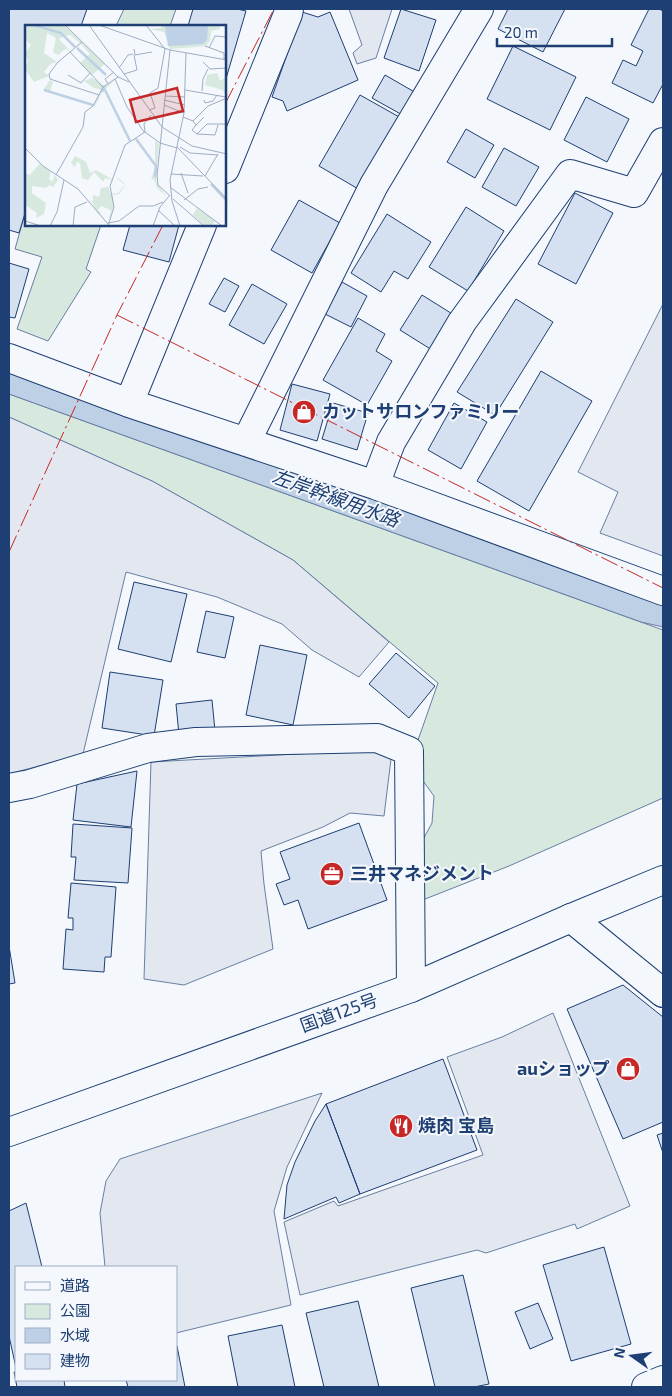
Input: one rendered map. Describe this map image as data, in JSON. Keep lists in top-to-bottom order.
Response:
{
  "streets": {
    "main road": ["国道125号"]
  },
  "water": ["左岸幹線用水路"],
  "places": {
    "shop": ["カットサロンファミリー", "auショップ"],
    "office": ["三井マネジメント"],
    "restaurant": ["焼肉 宝島"]
  },
  "legend": [
    "道路",
    "公園",
    "水域",
    "建物"
  ],
  "scale_bar": "20 m",
  "north": "left"
}
